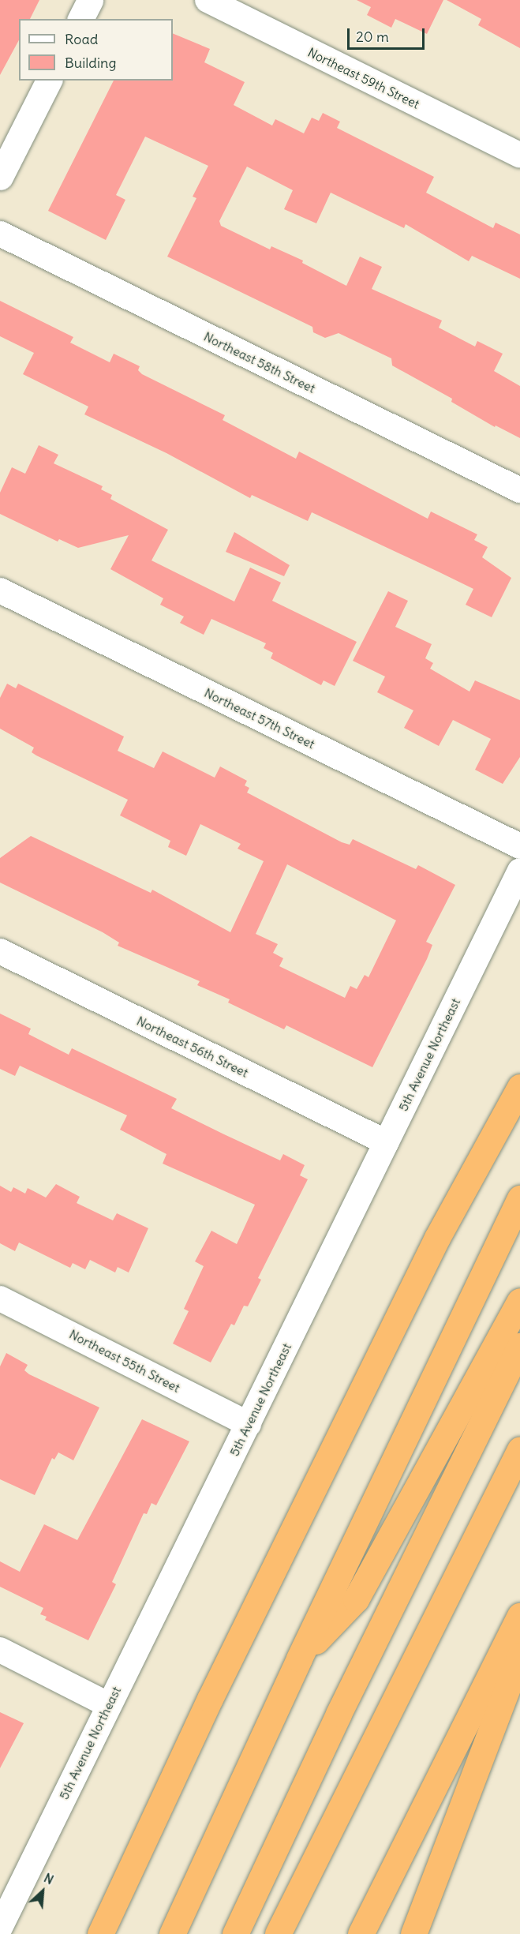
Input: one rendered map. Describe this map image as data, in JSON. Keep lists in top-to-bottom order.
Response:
{
  "streets": {
    "street": [
      "Northeast 59th Street",
      "Northeast 58th Street",
      "Northeast 57th Street",
      "Northeast 56th Street",
      "5th Avenue Northeast",
      "Northeast 55th Street"
    ]
  },
  "crossings": [
    ["Northeast 56th Street", "5th Avenue Northeast"],
    ["5th Avenue Northeast", "Northeast 55th Street"]
  ],
  "legend": ["Road", "Building"],
  "scale_bar": "20 m",
  "north": "top right"
}
